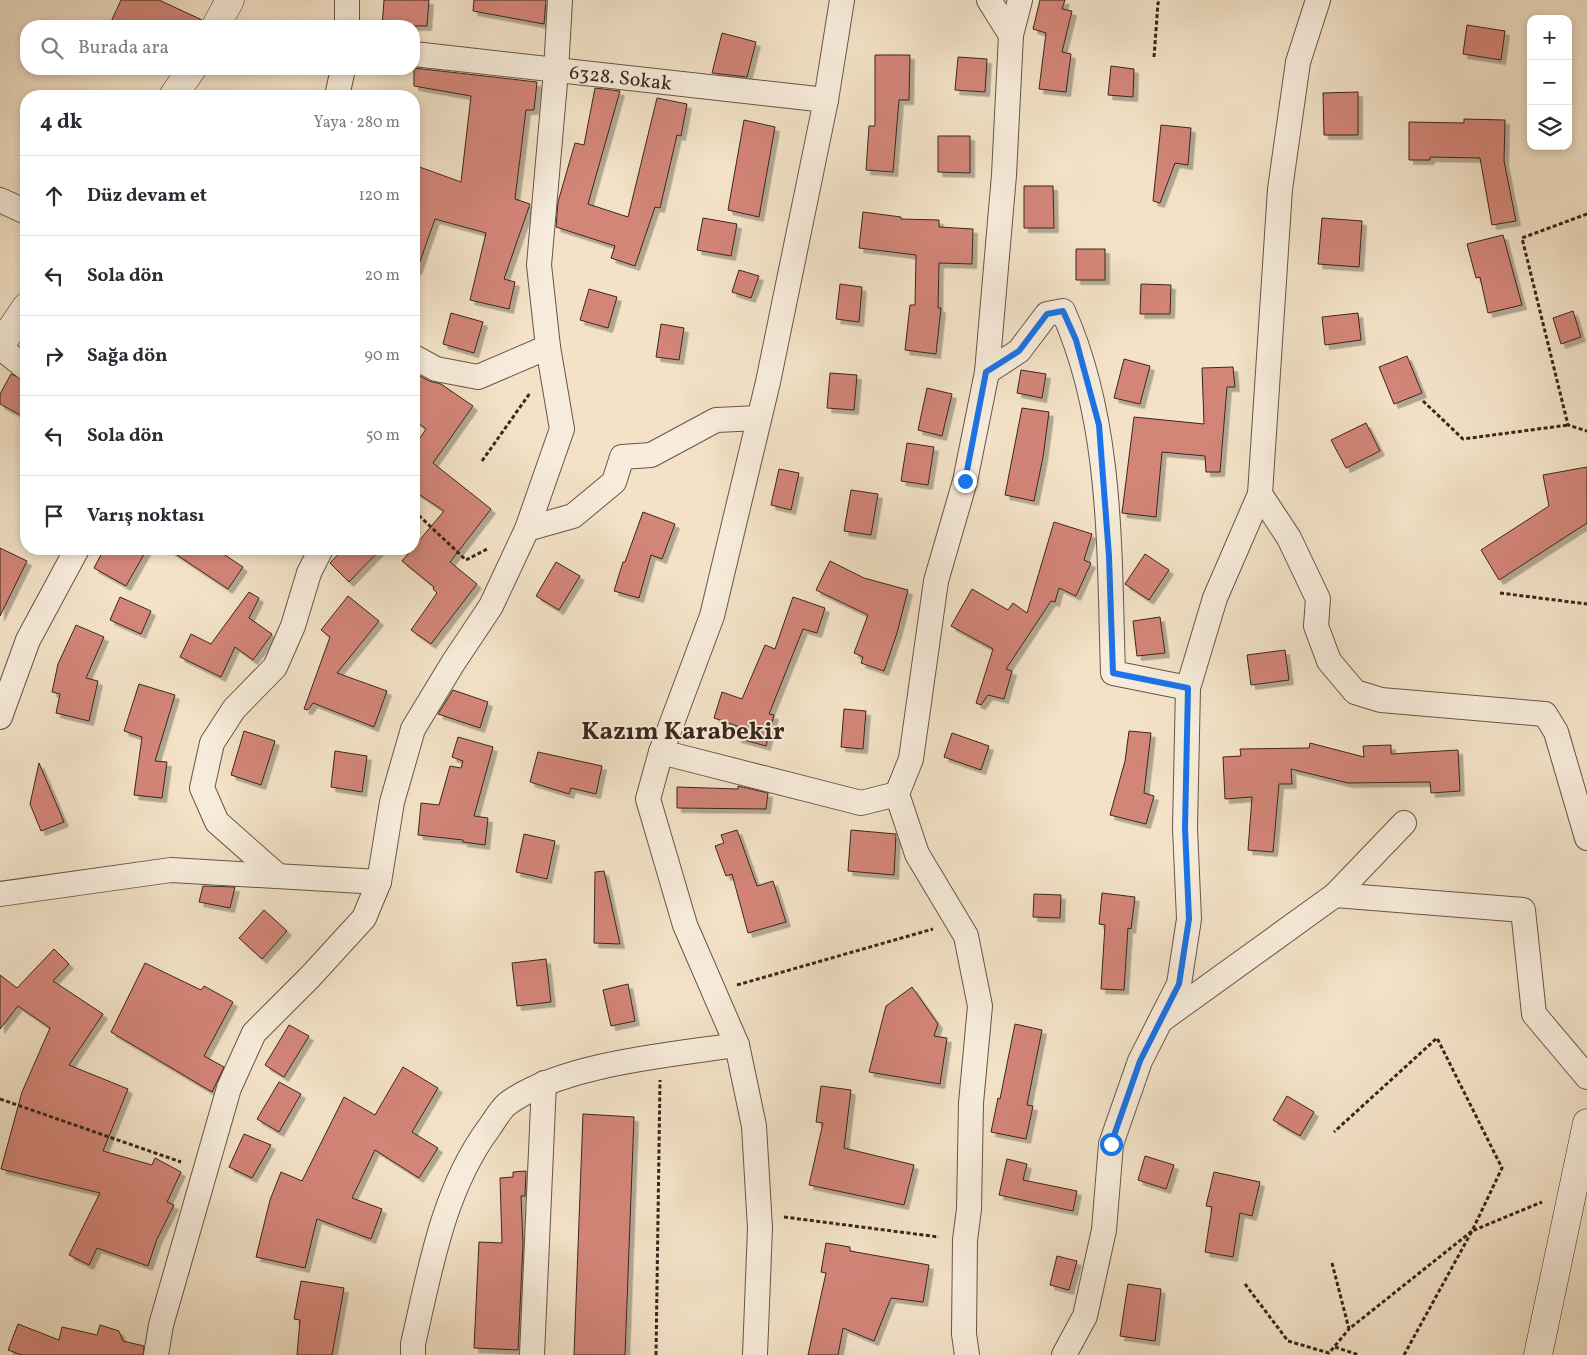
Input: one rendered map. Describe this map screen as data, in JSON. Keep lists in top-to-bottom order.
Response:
{
  "streets": {
    "street": ["6328. Sokak"]
  },
  "districts": ["Kazım Karabekir"],
  "page": {
    "map_buttons": ["+", "−"],
    "search": "Burada ara",
    "heading": ["4 dk", "Yaya · 280 m"],
    "list": [
      ["Düz devam et", "120 m"],
      ["Sola dön", "20 m"],
      ["Sağa dön", "90 m"],
      ["Sola dön", "50 m"],
      "Varış noktası"
    ]
  }
}
